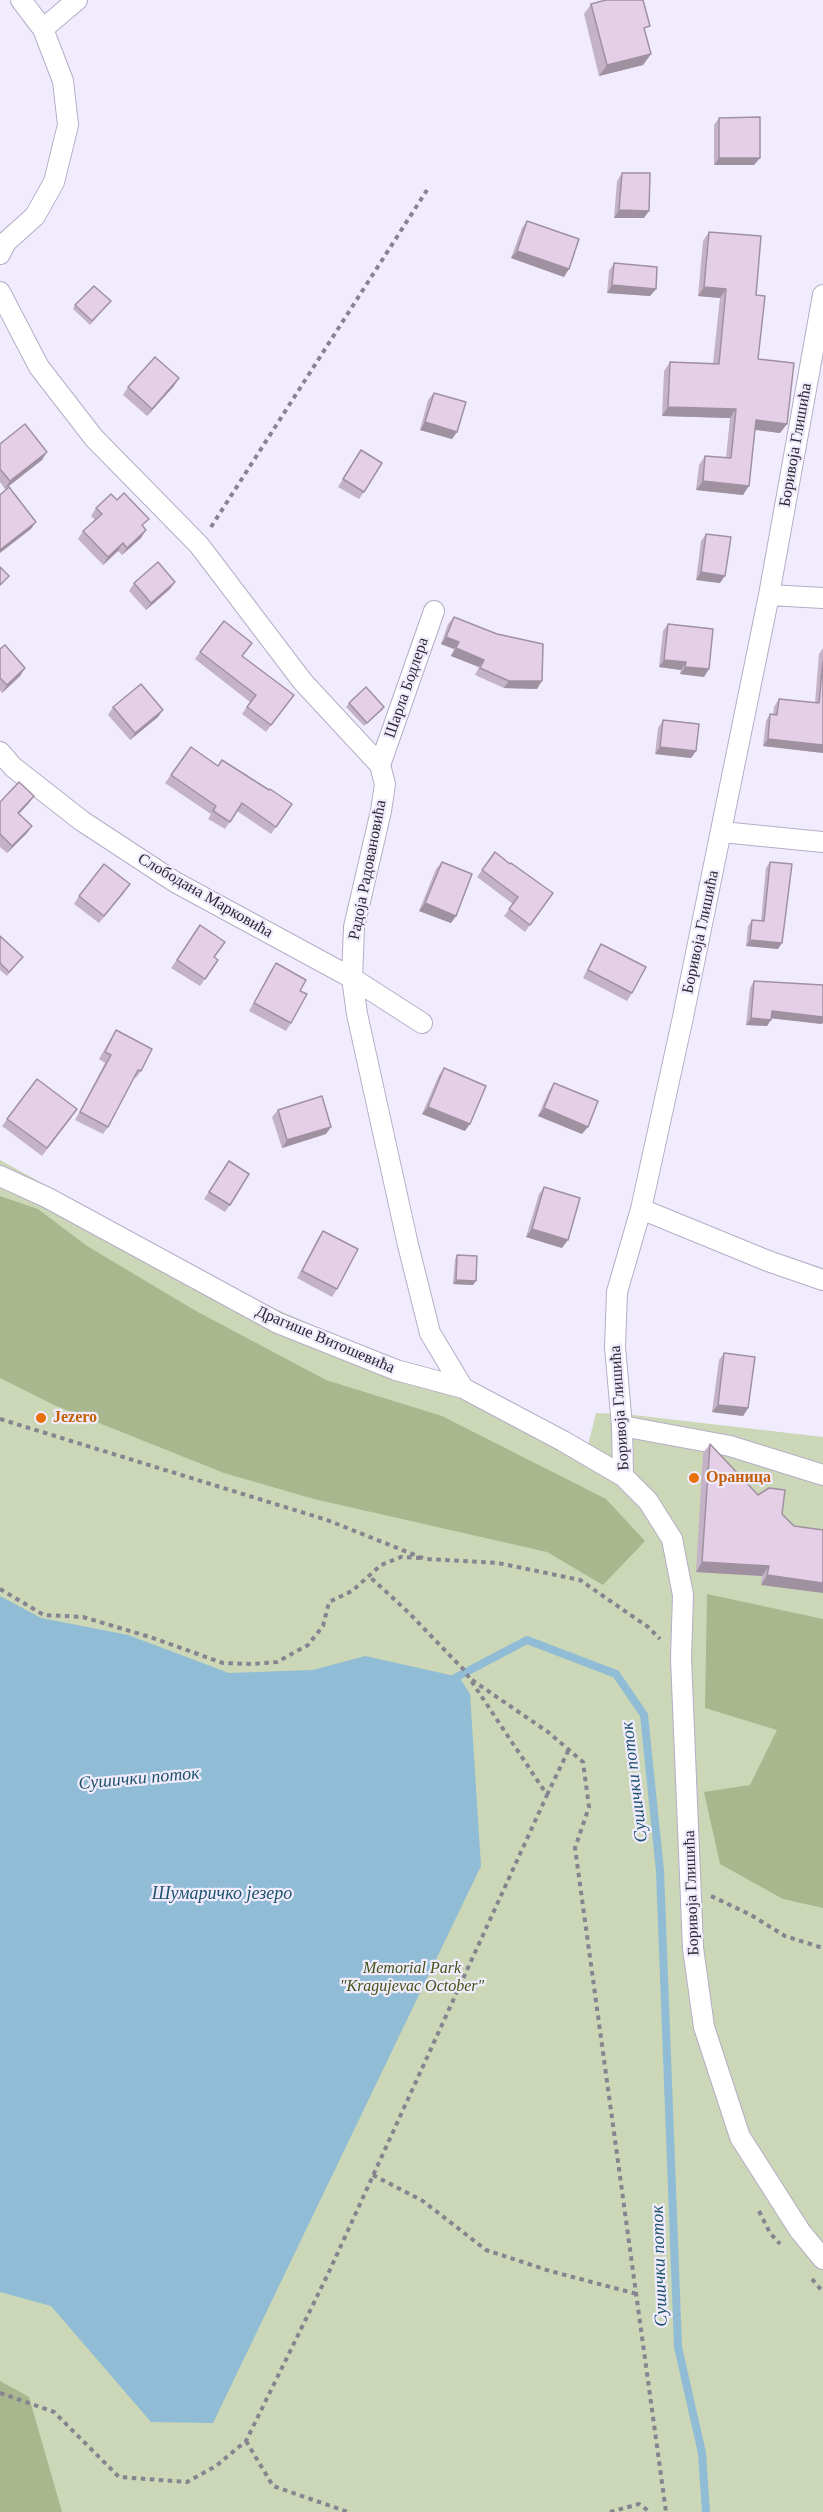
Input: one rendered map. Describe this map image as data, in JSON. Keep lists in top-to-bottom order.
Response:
{
  "streets": {
    "street": [
      "Боривоја Глишића",
      "Шарла Бодлера",
      "Радоја Радовановића",
      "Слободана Марковића",
      "Драгише Витошевића"
    ]
  },
  "crossings": [
    ["Боривоја Глишића", "Драгише Витошевића"],
    ["Шарла Бодлера", "Радоја Радовановића"],
    ["Радоја Радовановића", "Слободана Марковића"],
    ["Радоја Радовановића", "Драгише Витошевића"]
  ],
  "water": ["Сушички поток", "Шумаричко језеро"],
  "parks": ["Memorial Park \"Kragujevac October\""],
  "places": ["Jezero", "Ораница"]
}
